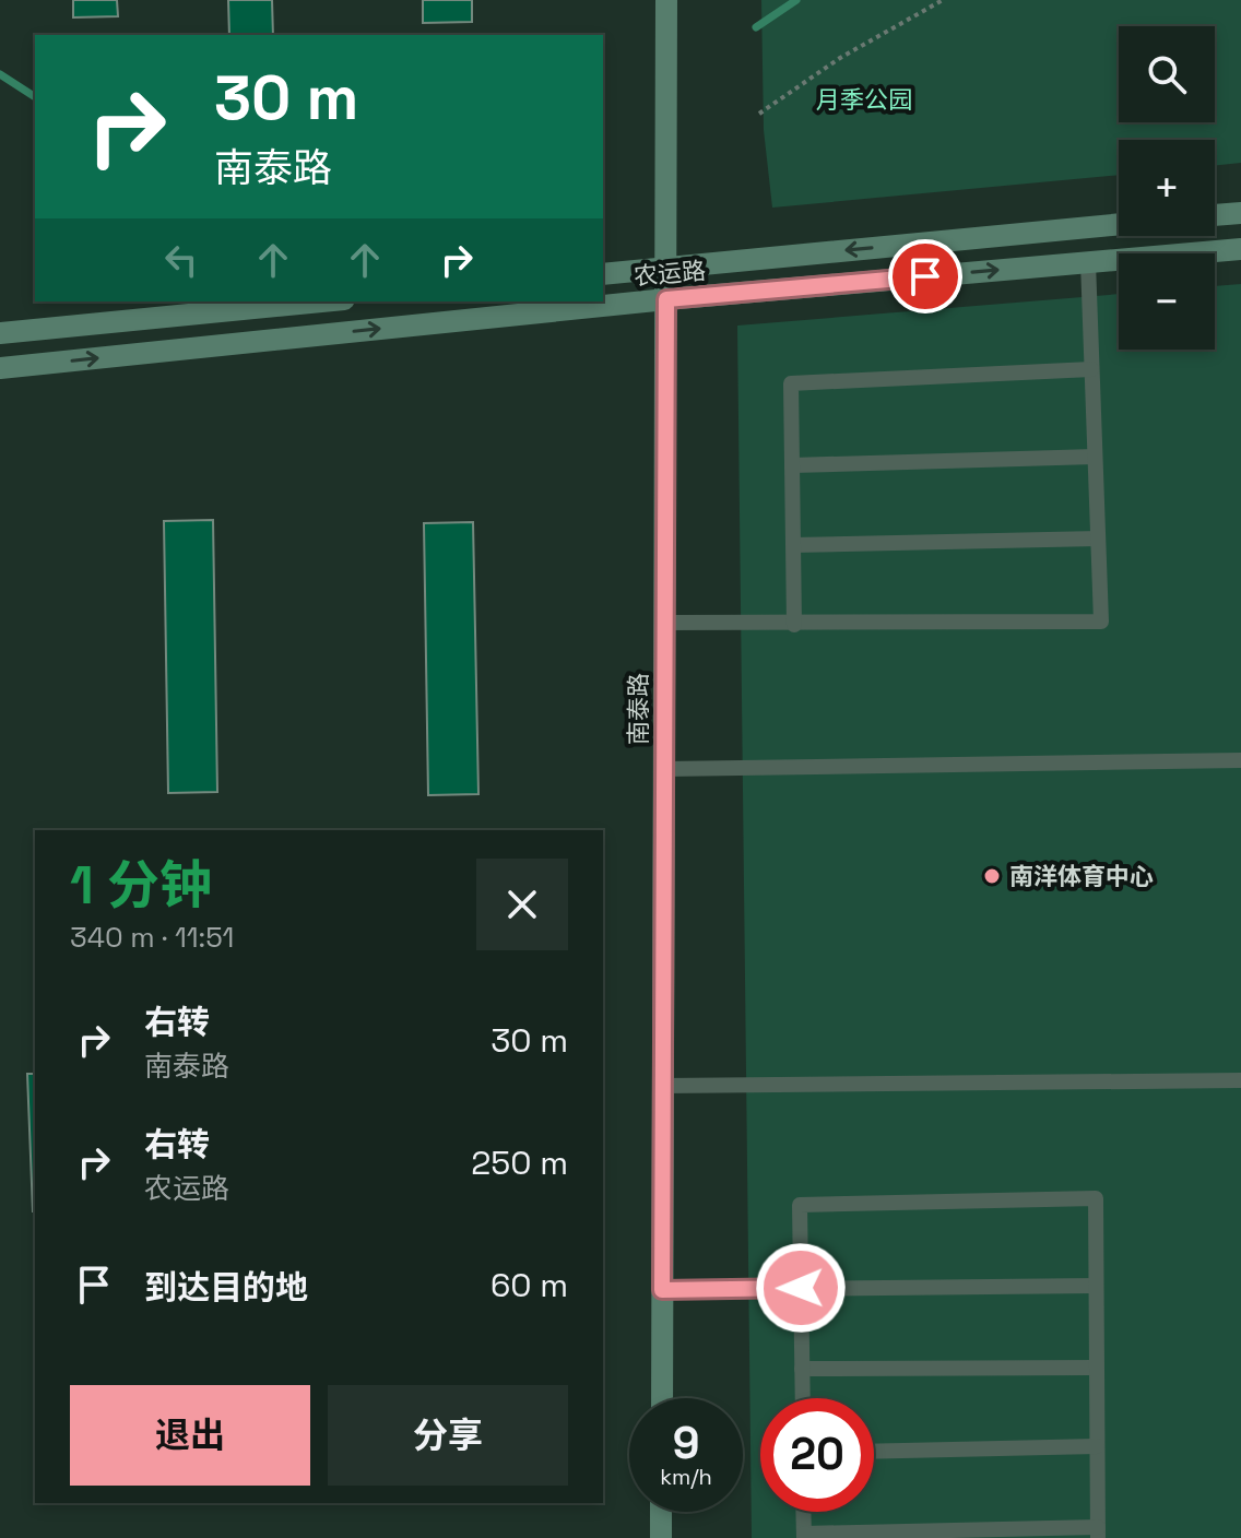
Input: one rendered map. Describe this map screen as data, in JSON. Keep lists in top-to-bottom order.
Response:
{
  "streets": {
    "main road": ["农运路", "南泰路"]
  },
  "crossings": [
    ["农运路", "南泰路"]
  ],
  "parks": ["月季公园"],
  "places": ["南洋体育中心"],
  "page": {
    "map_buttons": ["+", "−"],
    "turn": ["30 m", "南泰路"],
    "heading": ["1 分钟", "340 m · 11:51"],
    "list": [
      {
        "name": "右转",
        "note": "南泰路",
        "value": "30 m"
      },
      {
        "name": "右转",
        "note": "农运路",
        "value": "250 m"
      },
      {
        "name": "到达目的地",
        "value": "60 m"
      }
    ],
    "buttons": ["退出", "分享"],
    "speed": "9 km/h",
    "limit": "20"
  }
}
